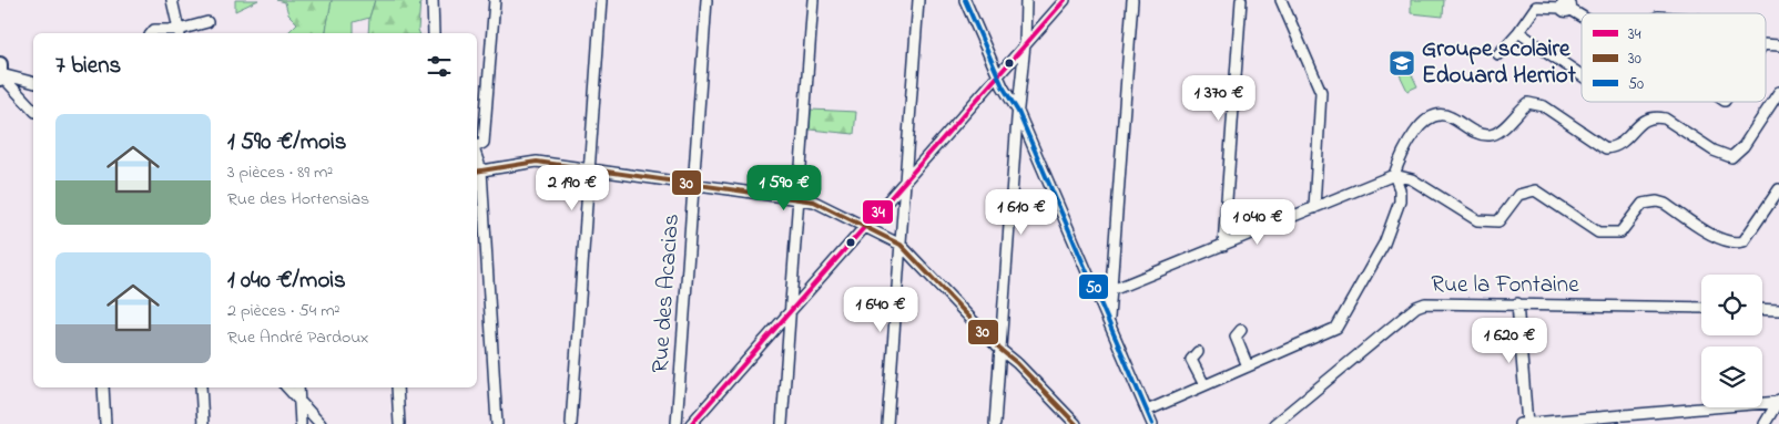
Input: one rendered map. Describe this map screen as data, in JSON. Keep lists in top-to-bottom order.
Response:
{
  "streets": {
    "street": ["Rue la Fontaine", "Rue des Acacias"]
  },
  "places": {
    "school or university": ["Groupe scolaire Edouard Herriot"]
  },
  "lines": ["transit line 34", "transit line 50", "transit line 30"],
  "legend": ["34", "30", "50"],
  "page": {
    "heading": "7 biens",
    "price": [
      "1 370 €",
      "2 190 €",
      "1 590 €",
      "1 610 €",
      "1 040 €",
      "1 640 €",
      "1 620 €"
    ],
    "list": [
      {
        "name": "1 590 €/mois",
        "note": "3 pièces · 89 m² · Rue des Hortensias"
      },
      {
        "name": "1 040 €/mois",
        "note": "2 pièces · 54 m² · Rue André Pardoux"
      }
    ]
  }
}
